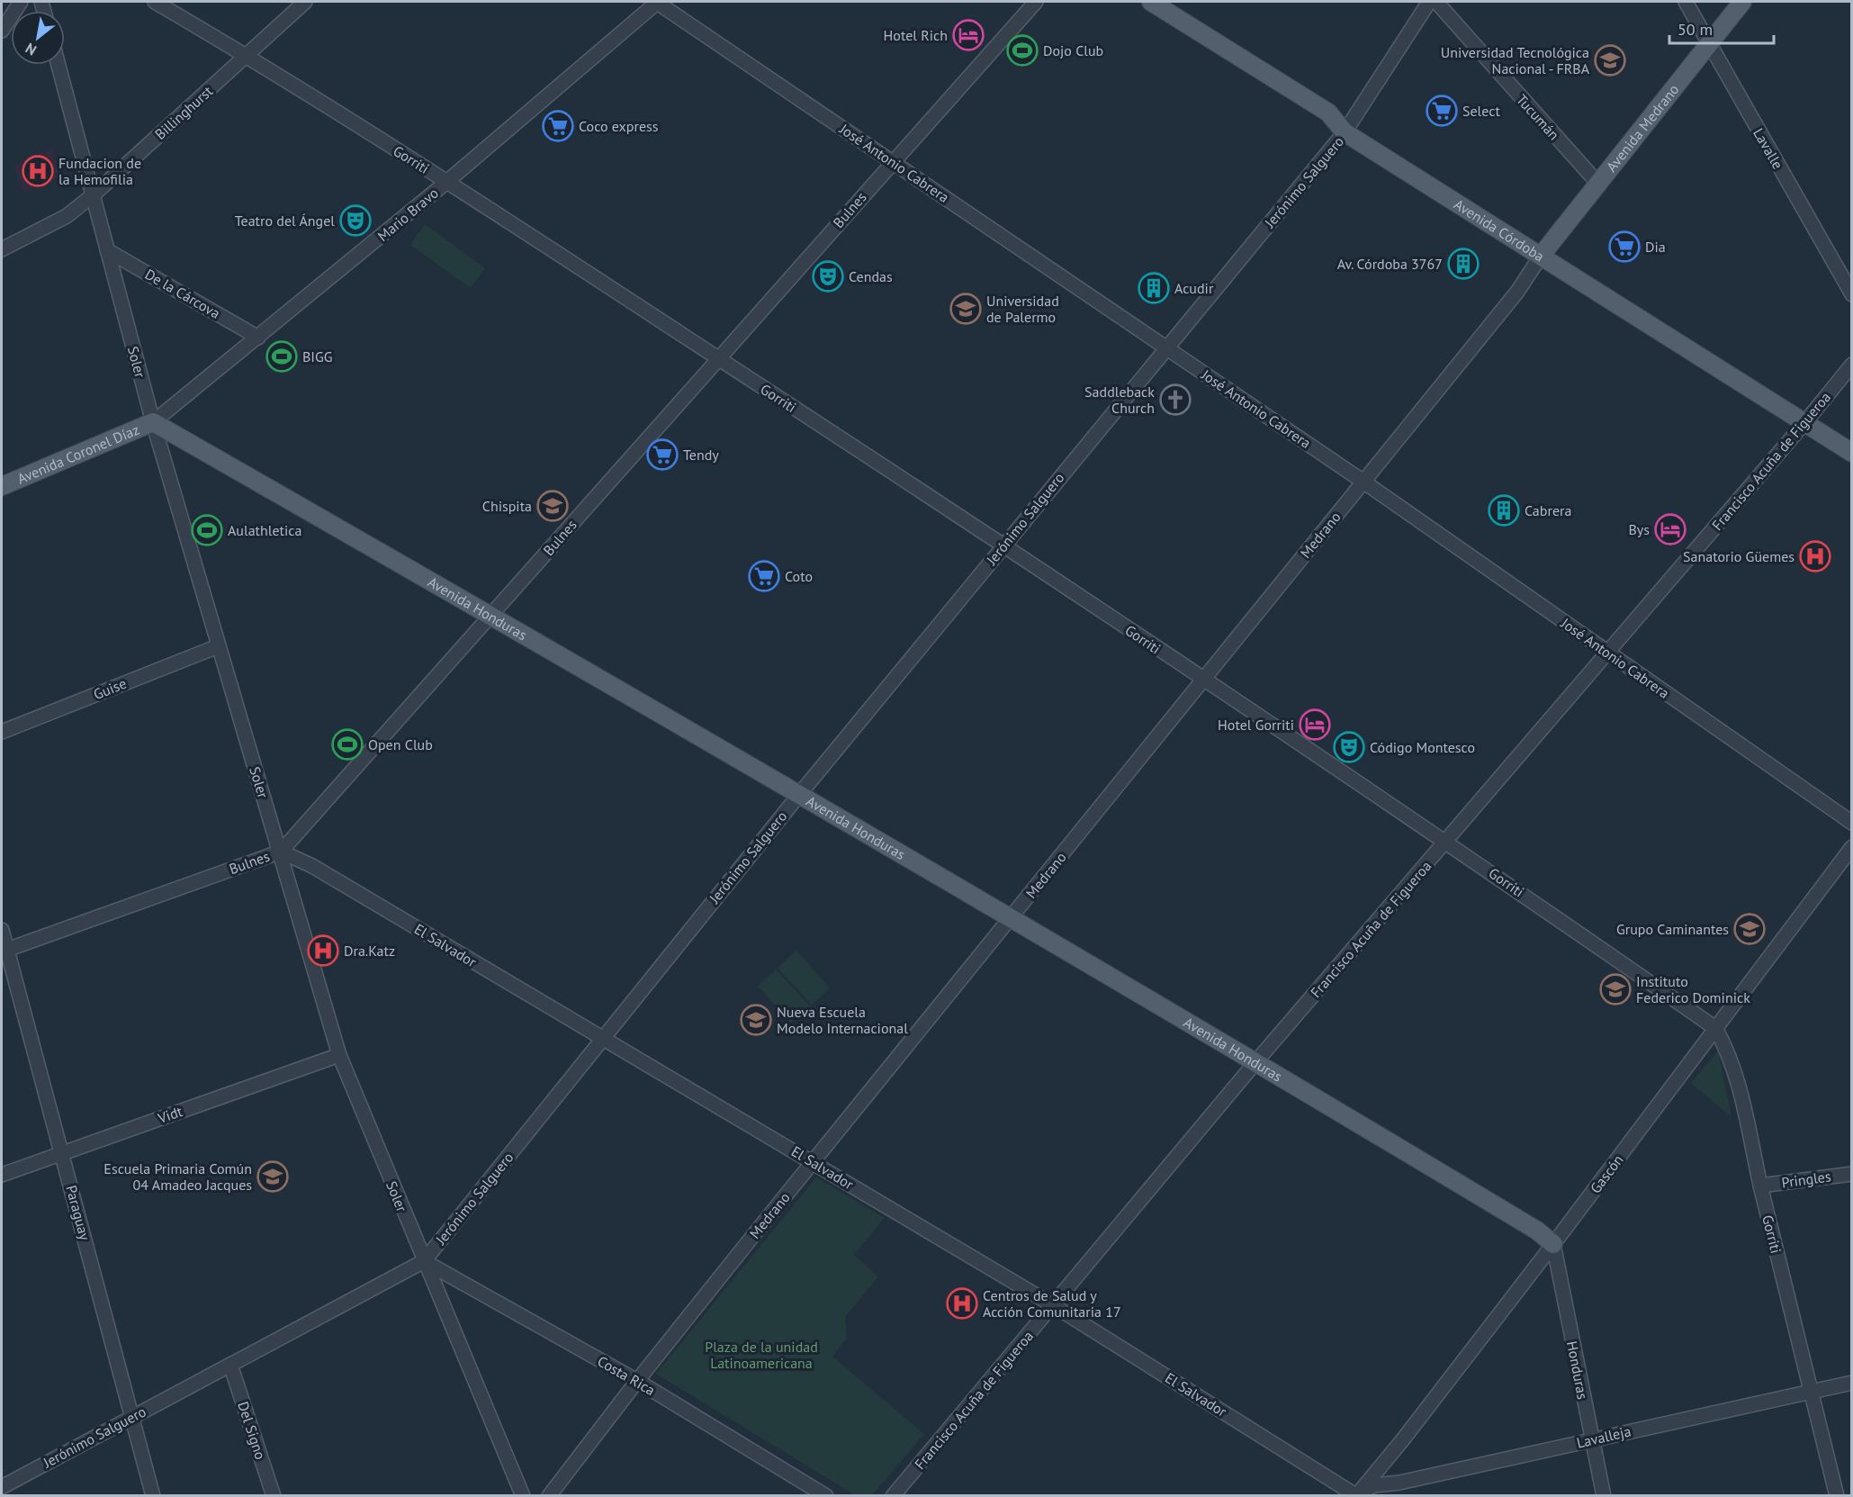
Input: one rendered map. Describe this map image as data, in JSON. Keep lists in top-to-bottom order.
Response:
{
  "streets": {
    "main road": [
      "Avenida Medrano",
      "Avenida Córdoba",
      "Avenida Coronel Díaz",
      "Avenida Honduras"
    ],
    "street": [
      "Billinghurst",
      "Tucumán",
      "Lavalle",
      "Gorriti",
      "José Antonio Cabrera",
      "Jerónimo Salguero",
      "Bulnes",
      "Mario Bravo",
      "De la Cárcova",
      "Soler",
      "Francisco Acuña de Figueroa",
      "Medrano",
      "Guise",
      "El Salvador",
      "Vidt",
      "Gascón",
      "Pringles",
      "Paraguay",
      "Honduras",
      "Costa Rica",
      "Del Signo",
      "Lavalleja"
    ]
  },
  "crossings": [
    ["Billinghurst", "Gorriti"],
    ["Billinghurst", "Soler"],
    ["Tucumán", "Avenida Medrano"],
    ["Avenida Medrano", "Lavalle"],
    ["Avenida Medrano", "Avenida Córdoba"],
    ["Avenida Medrano", "Medrano"],
    ["Gorriti", "Jerónimo Salguero"],
    ["Gorriti", "Bulnes"],
    ["Gorriti", "Mario Bravo"],
    ["Gorriti", "Francisco Acuña de Figueroa"],
    ["Gorriti", "Medrano"],
    ["Gorriti", "Gascón"],
    ["Gorriti", "Pringles"],
    ["Gorriti", "Lavalleja"],
    ["José Antonio Cabrera", "Jerónimo Salguero"],
    ["José Antonio Cabrera", "Bulnes"],
    ["José Antonio Cabrera", "Mario Bravo"],
    ["José Antonio Cabrera", "Francisco Acuña de Figueroa"],
    ["José Antonio Cabrera", "Medrano"],
    ["Jerónimo Salguero", "Avenida Córdoba"],
    ["Jerónimo Salguero", "Soler"],
    ["Jerónimo Salguero", "Avenida Honduras"],
    ["Jerónimo Salguero", "El Salvador"],
    ["Jerónimo Salguero", "Paraguay"],
    ["Jerónimo Salguero", "Costa Rica"],
    ["Jerónimo Salguero", "Del Signo"],
    ["Bulnes", "Soler"],
    ["Bulnes", "Avenida Honduras"],
    ["Bulnes", "El Salvador"],
    ["Bulnes", "Paraguay"],
    ["Mario Bravo", "De la Cárcova"],
    ["Mario Bravo", "Soler"],
    ["Mario Bravo", "Avenida Coronel Díaz"],
    ["Mario Bravo", "Avenida Honduras"],
    ["Avenida Córdoba", "Francisco Acuña de Figueroa"],
    ["Avenida Córdoba", "Medrano"],
    ["De la Cárcova", "Soler"],
    ["Soler", "Avenida Coronel Díaz"],
    ["Soler", "Avenida Honduras"],
    ["Soler", "Guise"],
    ["Soler", "El Salvador"],
    ["Soler", "Vidt"],
    ["Soler", "Costa Rica"],
    ["Avenida Coronel Díaz", "Avenida Honduras"],
    ["Francisco Acuña de Figueroa", "Avenida Honduras"],
    ["Francisco Acuña de Figueroa", "El Salvador"],
    ["Medrano", "Avenida Honduras"],
    ["Medrano", "El Salvador"],
    ["Medrano", "Costa Rica"],
    ["Avenida Honduras", "Gascón"],
    ["Avenida Honduras", "Honduras"],
    ["El Salvador", "Gascón"],
    ["El Salvador", "Lavalleja"],
    ["Vidt", "Paraguay"],
    ["Gascón", "Honduras"],
    ["Gascón", "Lavalleja"],
    ["Honduras", "Lavalleja"]
  ],
  "parks": ["Plaza de la unidad Latinoamericana"],
  "places": {
    "hotel": ["Hotel Rich", "Bys", "Hotel Gorriti"],
    "sports": [
      "Dojo Club",
      "BIGG",
      "Aulathletica",
      "Open Club"
    ],
    "school or university": [
      "Universidad Tecnológica Nacional - FRBA",
      "Universidad de Palermo",
      "Chispita",
      "Grupo Caminantes",
      "Instituto Federico Dominick",
      "Nueva Escuela Modelo Internacional",
      "Escuela Primaria Común 04 Amadeo Jacques"
    ],
    "supermarket": [
      "Select",
      "Coco express",
      "Dia",
      "Tendy",
      "Coto"
    ],
    "hospital": [
      "Fundacion de la Hemofilia",
      "Sanatorio Güemes",
      "Dra.Katz",
      "Centros de Salud y Acción Comunitaria 17"
    ],
    "theatre": ["Teatro del Ángel", "Cendas", "Código Montesco"],
    "building": ["Av. Córdoba 3767", "Acudir", "Cabrera"],
    "church": ["Saddleback Church"]
  },
  "scale_bar": "50 m",
  "north": "bottom left"
}
